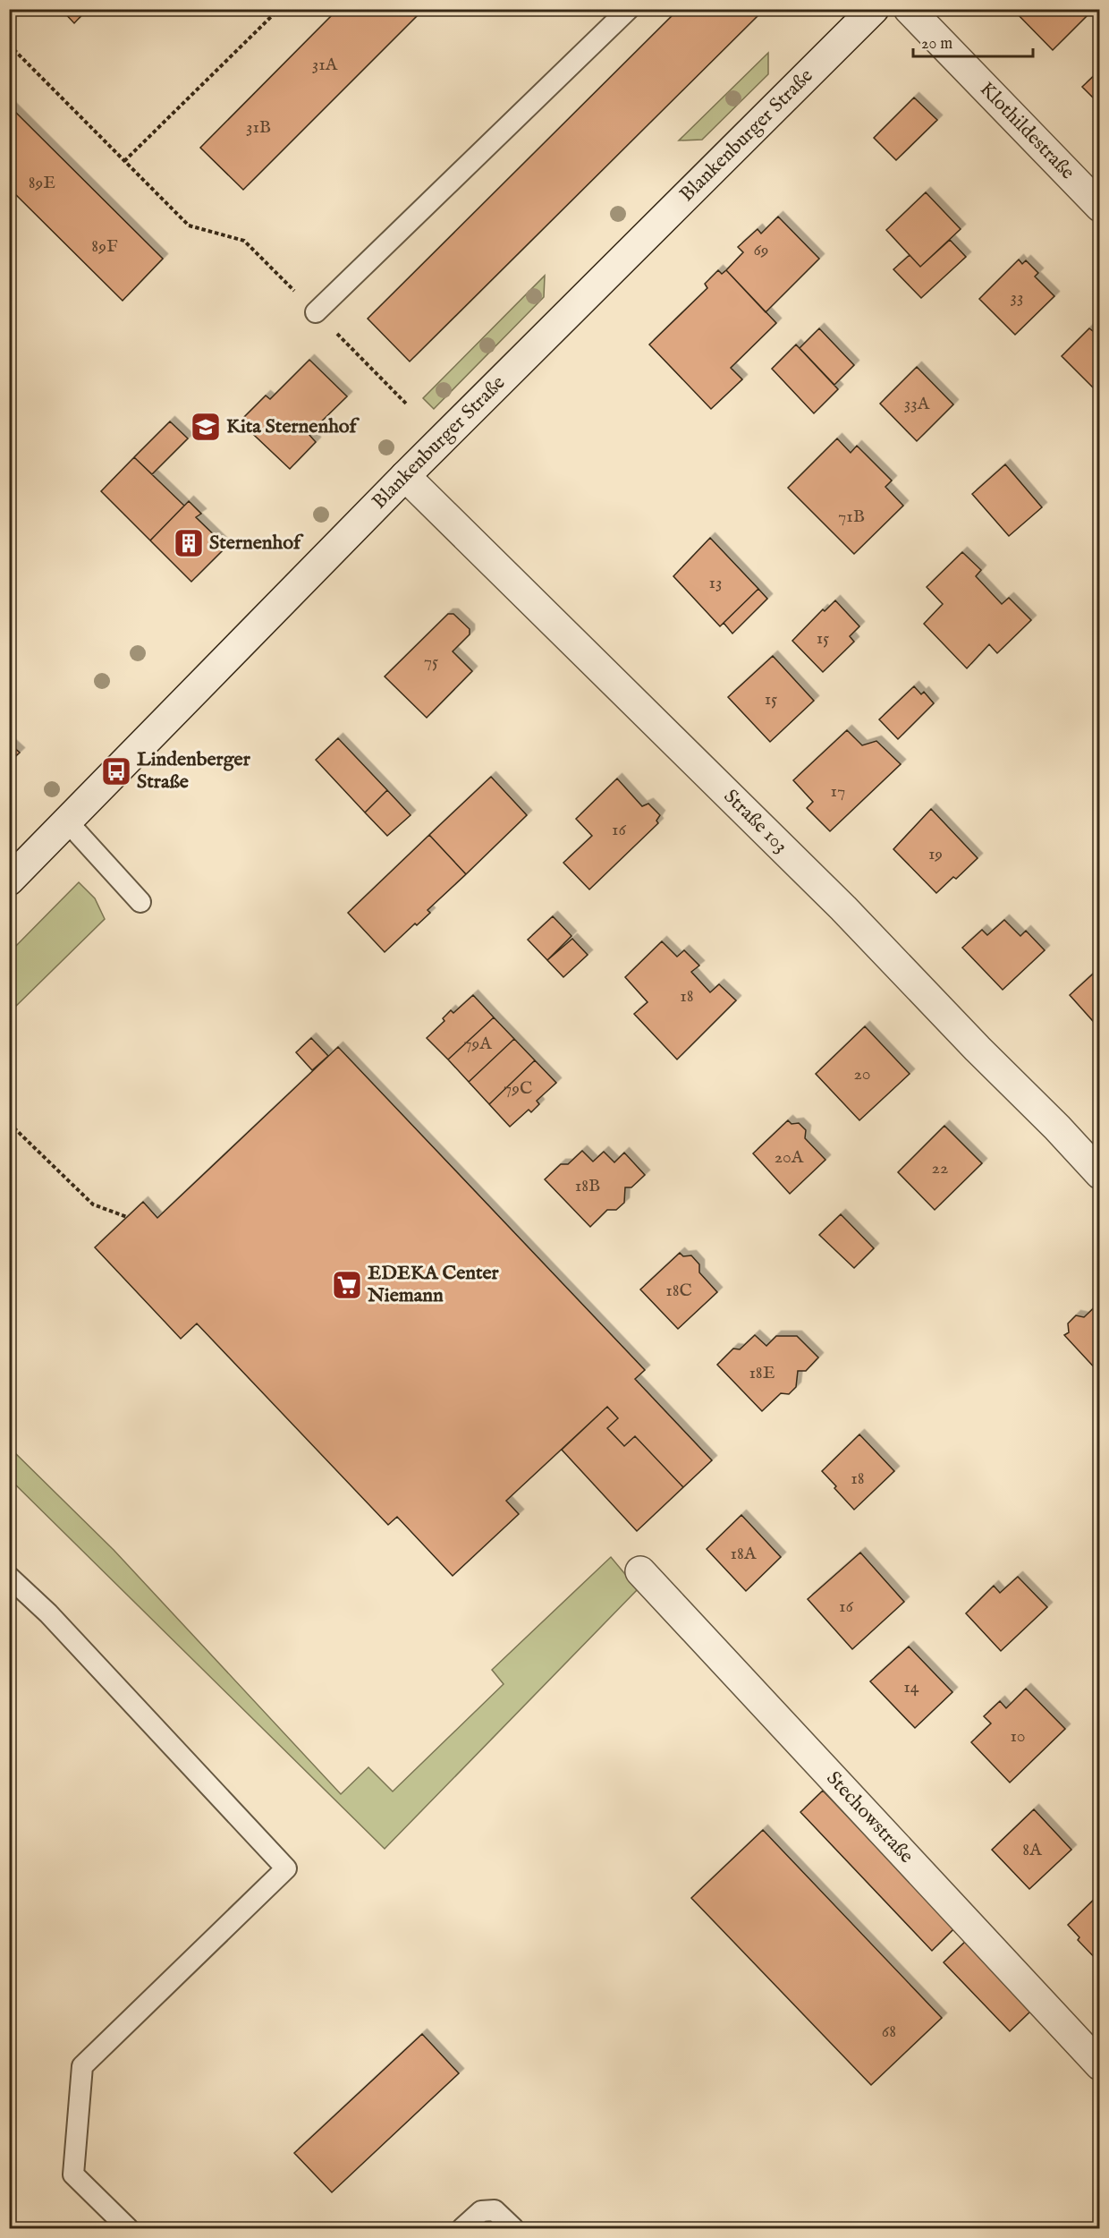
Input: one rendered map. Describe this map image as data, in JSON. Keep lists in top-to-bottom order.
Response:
{
  "streets": {
    "street": [
      "Klothildestraße",
      "Blankenburger Straße",
      "Straße 103",
      "Stechowstraße"
    ]
  },
  "crossings": [
    ["Blankenburger Straße", "Straße 103"]
  ],
  "places": {
    "school or university": ["Kita Sternenhof"],
    "building": ["Sternenhof"],
    "bus stop": ["Lindenberger Straße"],
    "supermarket": ["EDEKA Center Niemann"]
  },
  "house_numbers": [
    "31A",
    "31B",
    "89E",
    "89F",
    "69",
    "33",
    "33A",
    "71B",
    "13",
    "15",
    "75",
    "15",
    "17",
    "16",
    "19",
    "18",
    "79A",
    "20",
    "79C",
    "20A",
    "22",
    "18B",
    "18C",
    "18E",
    "18",
    "18A",
    "16",
    "14",
    "10",
    "8A",
    "68"
  ],
  "scale_bar": "20 m"
}
